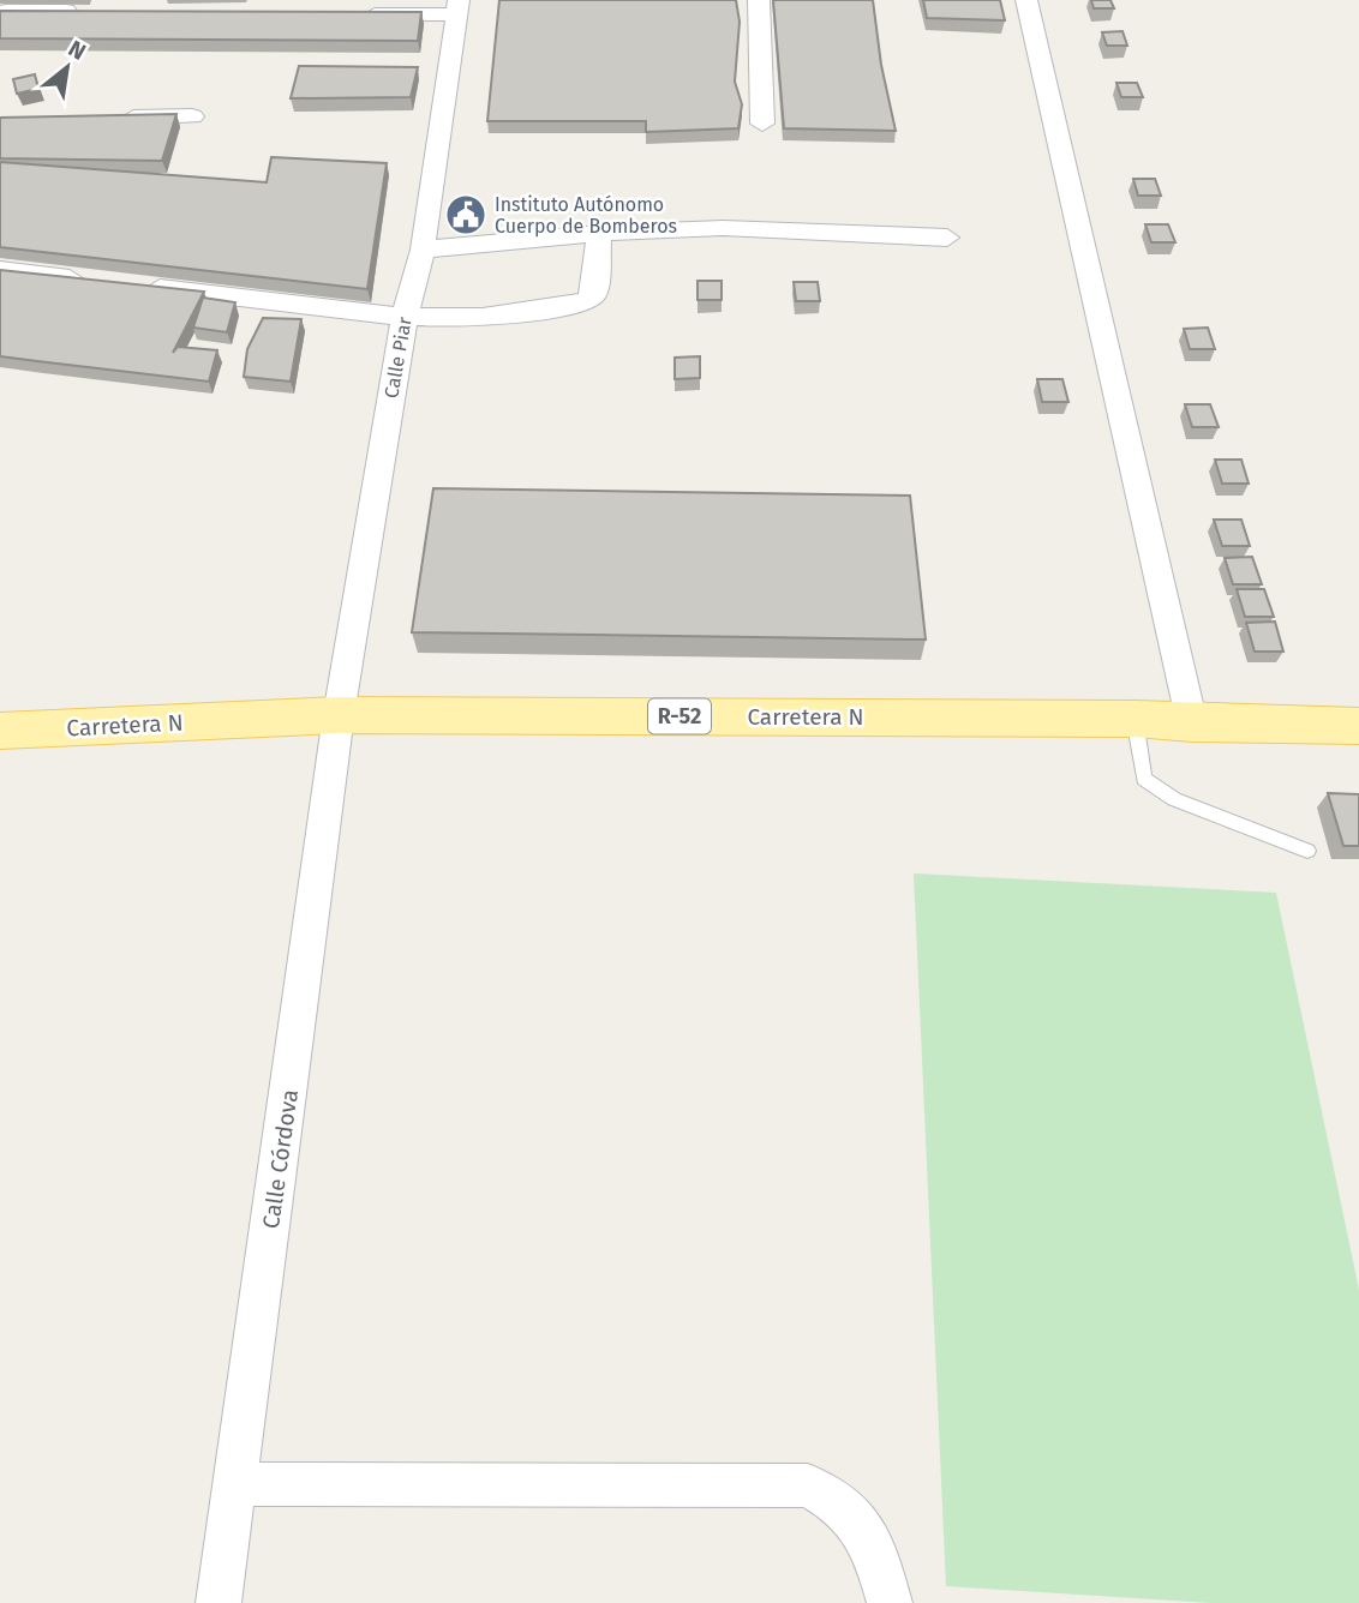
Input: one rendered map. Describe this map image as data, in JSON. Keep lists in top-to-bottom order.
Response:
{
  "streets": {
    "main road": ["R-52", "Carretera N"],
    "street": ["Calle Piar", "Calle Córdova"]
  },
  "crossings": [
    ["Calle Piar", "Carretera N"],
    ["Calle Piar", "Calle Córdova"],
    ["Carretera N", "Calle Córdova"]
  ],
  "places": {
    "public building": ["Instituto Autónomo Cuerpo de Bomberos"]
  },
  "north": "top right"
}
